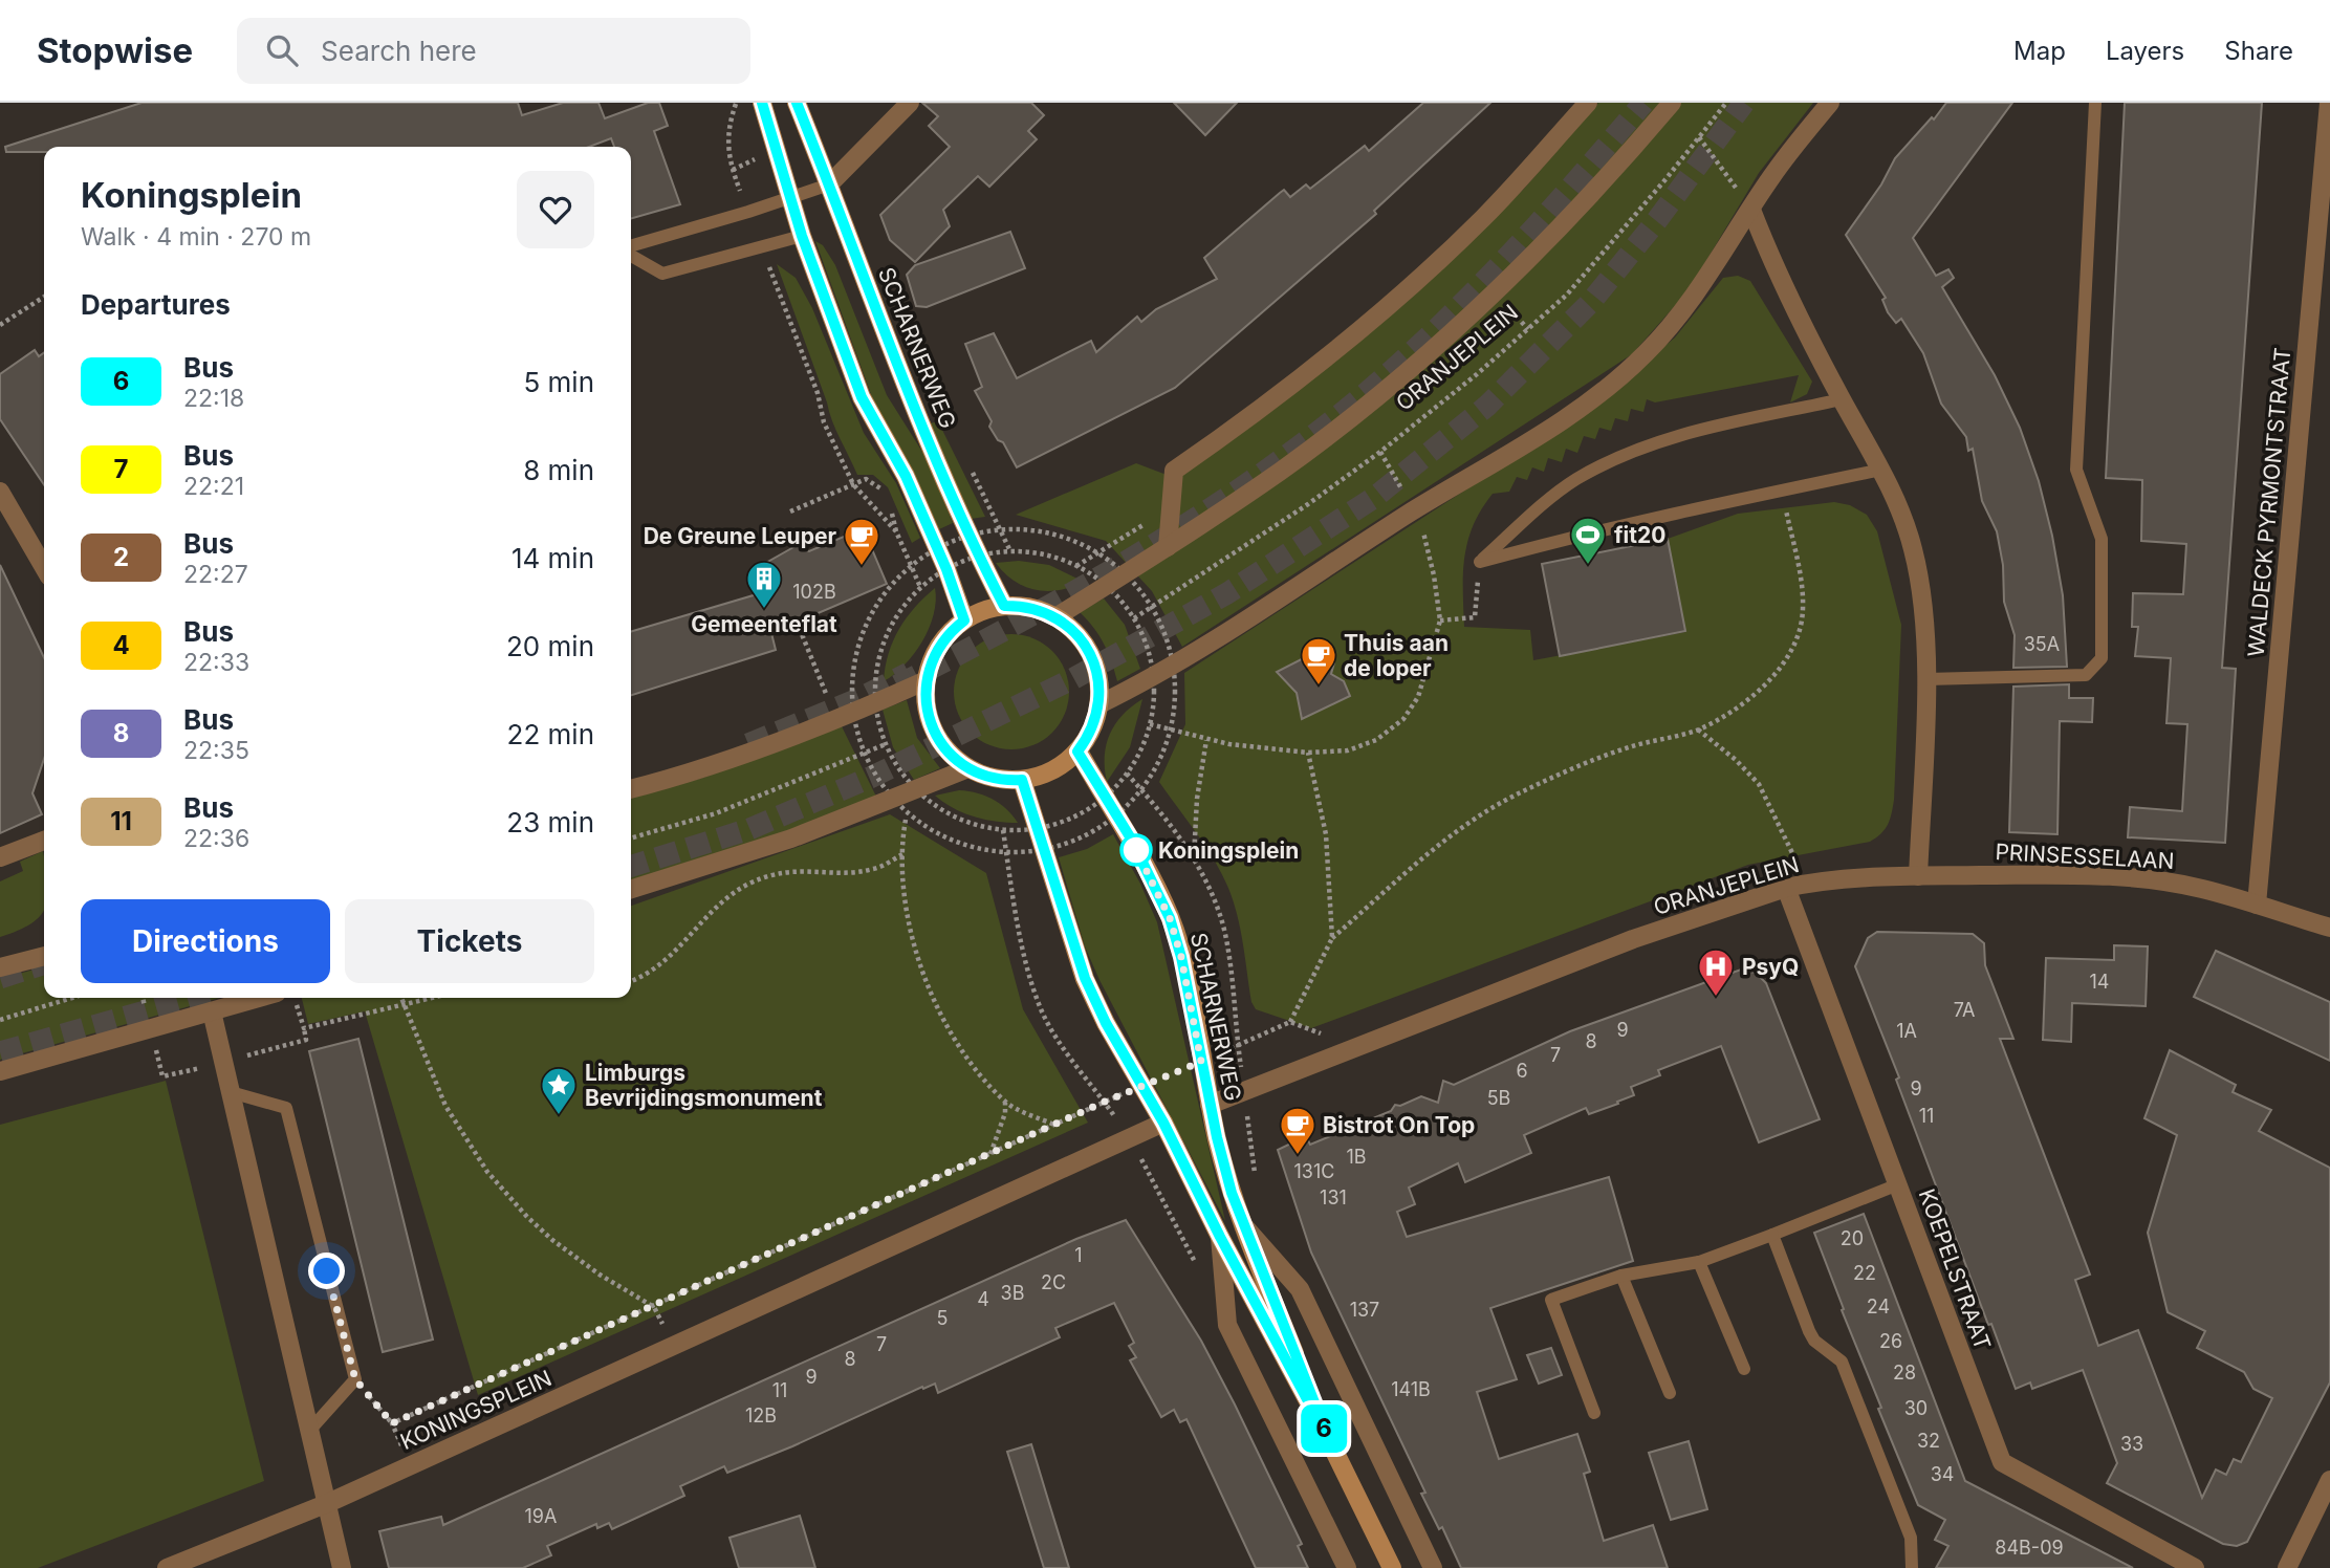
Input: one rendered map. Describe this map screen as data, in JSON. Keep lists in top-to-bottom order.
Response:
{
  "streets": {
    "street": [
      "SCHARNERWEG",
      "ORANJEPLEIN",
      "WALDECK PYRMONTSTRAAT",
      "PRINSESSELAAN",
      "KOEPELSTRAAT",
      "KONINGSPLEIN"
    ]
  },
  "crossings": [
    ["SCHARNERWEG", "ORANJEPLEIN"],
    ["SCHARNERWEG", "KONINGSPLEIN"],
    ["ORANJEPLEIN", "PRINSESSELAAN"],
    ["ORANJEPLEIN", "KOEPELSTRAAT"],
    ["WALDECK PYRMONTSTRAAT", "PRINSESSELAAN"]
  ],
  "places": {
    "sports": ["fit20"],
    "cafe": ["De Greune Leuper", "Thuis aan de loper", "Bistrot On Top"],
    "building": ["Gemeenteflat"],
    "other": ["Koningsplein"],
    "hospital": ["PsyQ"],
    "place": ["Limburgs Bevrijdingsmonument"]
  },
  "lines": ["bus line 6"],
  "house_numbers": [
    "102B",
    "35A",
    "14",
    "7A",
    "9",
    "1A",
    "8",
    "7",
    "6",
    "9",
    "5B",
    "11",
    "1B",
    "131C",
    "131",
    "20",
    "1",
    "22",
    "2C",
    "3B",
    "4",
    "24",
    "137",
    "5",
    "26",
    "7",
    "8",
    "28",
    "9",
    "141B",
    "11",
    "30",
    "12B",
    "32",
    "33",
    "34",
    "19A",
    "84B-09"
  ],
  "page": {
    "header": "Stopwise",
    "search": "Search here",
    "nav": ["Map", "Layers", "Share"],
    "on_map": "6",
    "heading": [
      ["Koningsplein", "Walk · 4 min · 270 m"],
      "Departures"
    ],
    "list": [
      {
        "mark": "6",
        "name": "Bus",
        "note": "22:18",
        "value": "5 min"
      },
      {
        "mark": "7",
        "name": "Bus",
        "note": "22:21",
        "value": "8 min"
      },
      {
        "mark": "2",
        "name": "Bus",
        "note": "22:27",
        "value": "14 min"
      },
      {
        "mark": "4",
        "name": "Bus",
        "note": "22:33",
        "value": "20 min"
      },
      {
        "mark": "8",
        "name": "Bus",
        "note": "22:35",
        "value": "22 min"
      },
      {
        "mark": "11",
        "name": "Bus",
        "note": "22:36",
        "value": "23 min"
      }
    ],
    "buttons": ["Directions", "Tickets"]
  }
}
